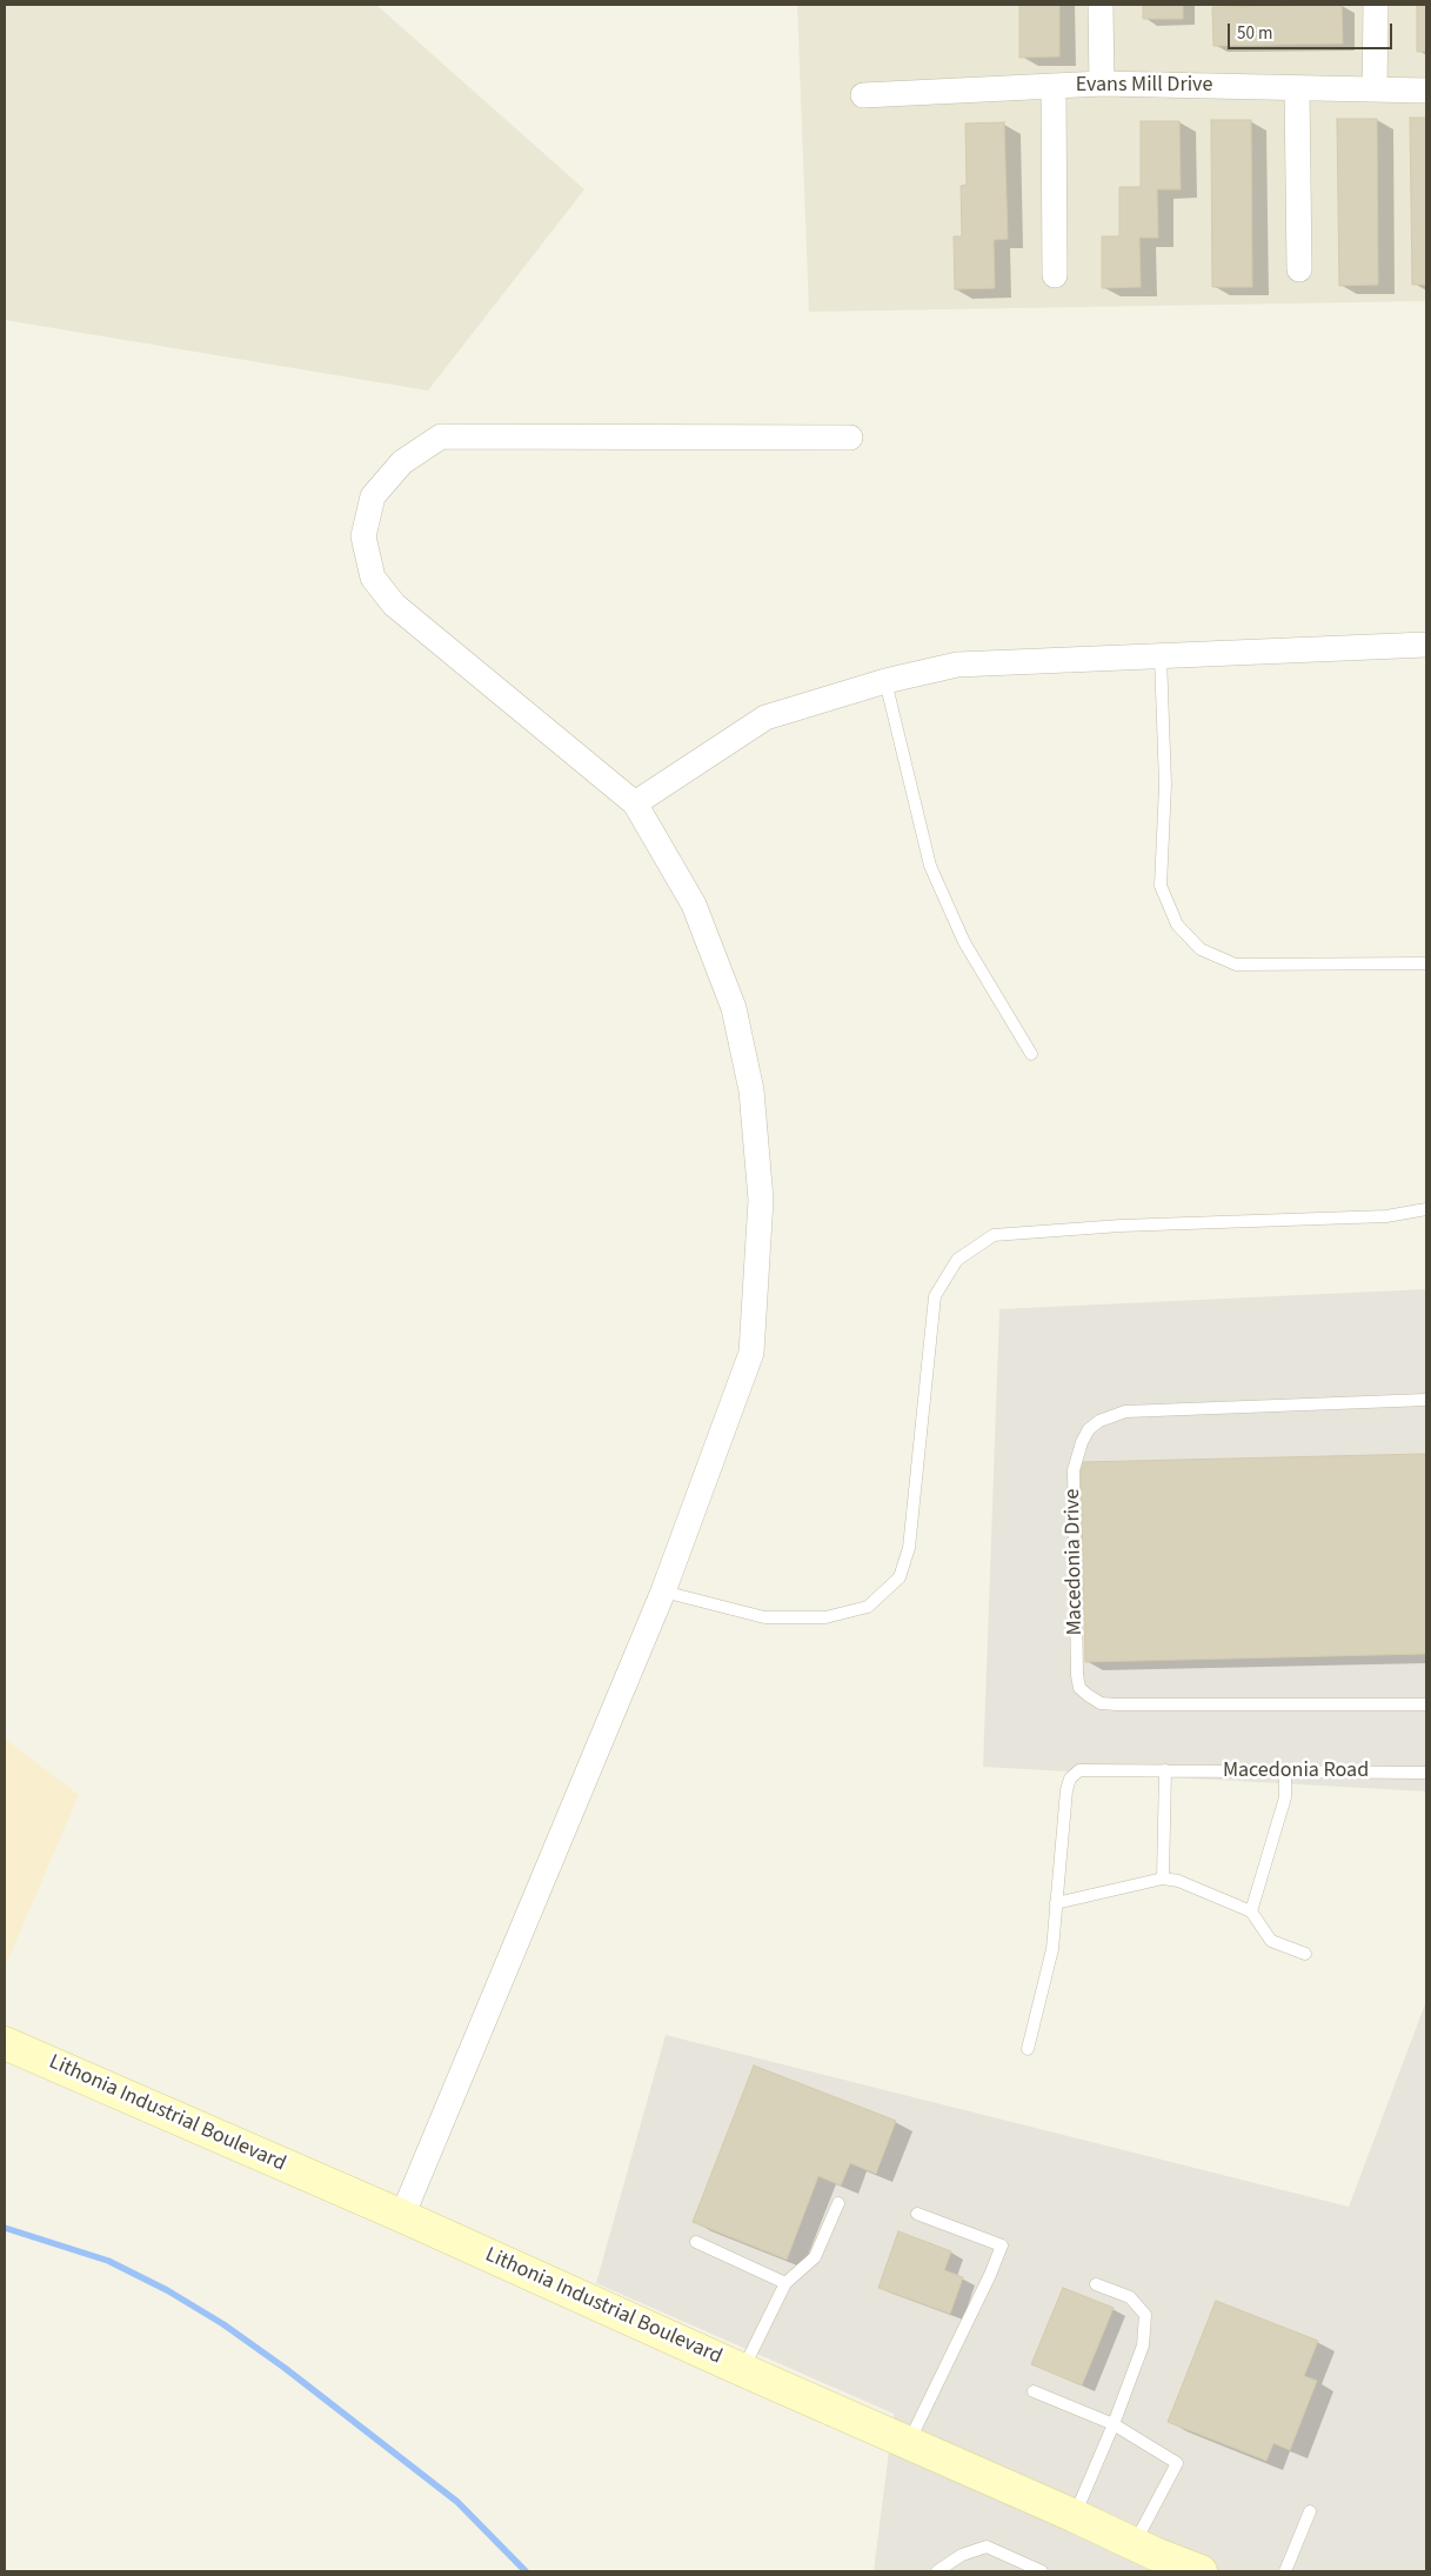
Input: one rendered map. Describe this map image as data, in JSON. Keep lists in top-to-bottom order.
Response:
{
  "streets": {
    "main road": ["Lithonia Industrial Boulevard"],
    "street": ["Evans Mill Drive"],
    "lane": ["Macedonia Drive", "Macedonia Road"]
  },
  "scale_bar": "50 m"
}
